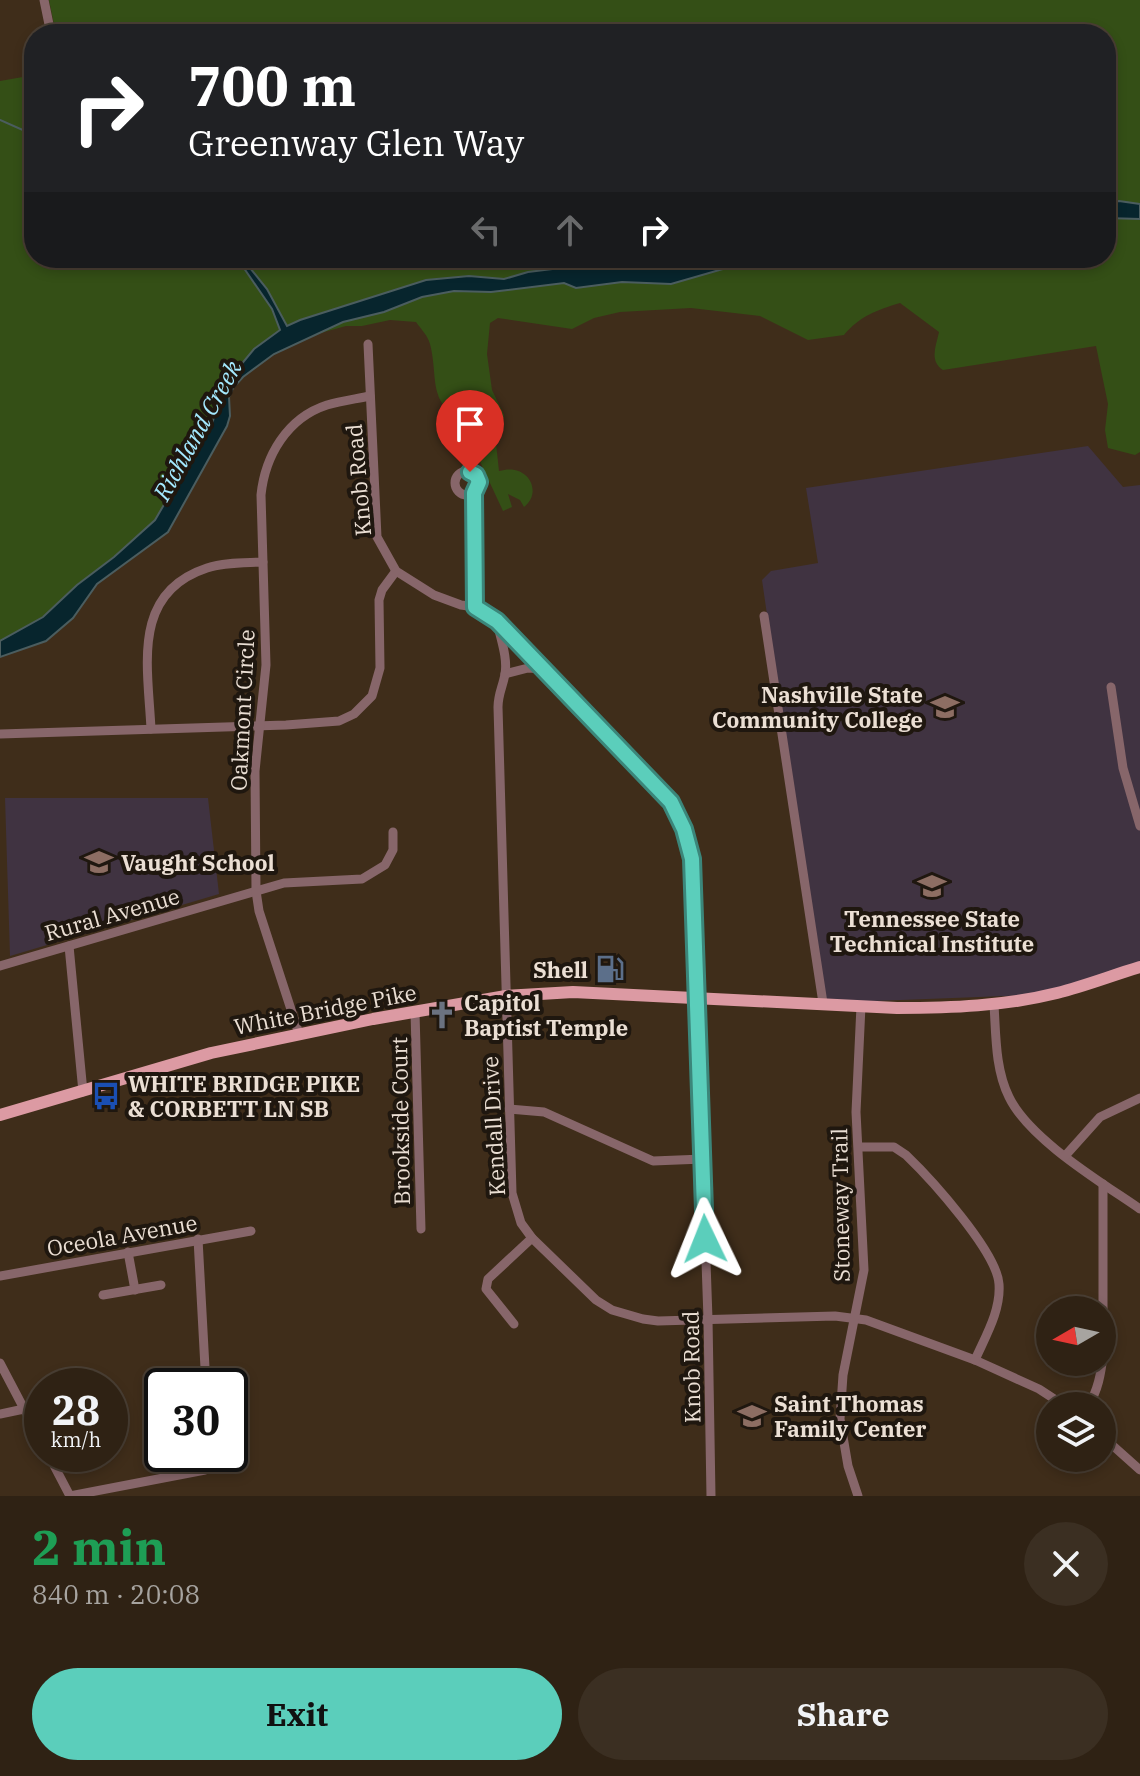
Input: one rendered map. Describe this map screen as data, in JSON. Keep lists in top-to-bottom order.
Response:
{
  "streets": {
    "main road": ["White Bridge Pike"],
    "street": [
      "Knob Road",
      "Oakmont Circle",
      "Rural Avenue",
      "Brookside Court",
      "Kendall Drive",
      "Stoneway Trail",
      "Oceola Avenue"
    ]
  },
  "crossings": [
    ["Knob Road", "Oakmont Circle"],
    ["Knob Road", "White Bridge Pike"],
    ["Knob Road", "Kendall Drive"],
    ["Oakmont Circle", "Rural Avenue"],
    ["Oakmont Circle", "White Bridge Pike"],
    ["White Bridge Pike", "Brookside Court"],
    ["White Bridge Pike", "Kendall Drive"],
    ["White Bridge Pike", "Stoneway Trail"],
    ["Kendall Drive", "Stoneway Trail"]
  ],
  "water": ["Richland Creek"],
  "places": {
    "school or university": [
      "Nashville State Community College",
      "Vaught School",
      "Tennessee State Technical Institute",
      "Saint Thomas Family Center"
    ],
    "fuel station": ["Shell"],
    "church": ["Capitol Baptist Temple"],
    "bus stop": ["WHITE BRIDGE PIKE & CORBETT LN SB"]
  },
  "north": "left",
  "page": {
    "turn": ["700 m", "Greenway Glen Way"],
    "speed": "28 km/h",
    "limit": "30",
    "heading": ["2 min", "840 m · 20:08"],
    "buttons": ["Exit", "Share"]
  }
}
